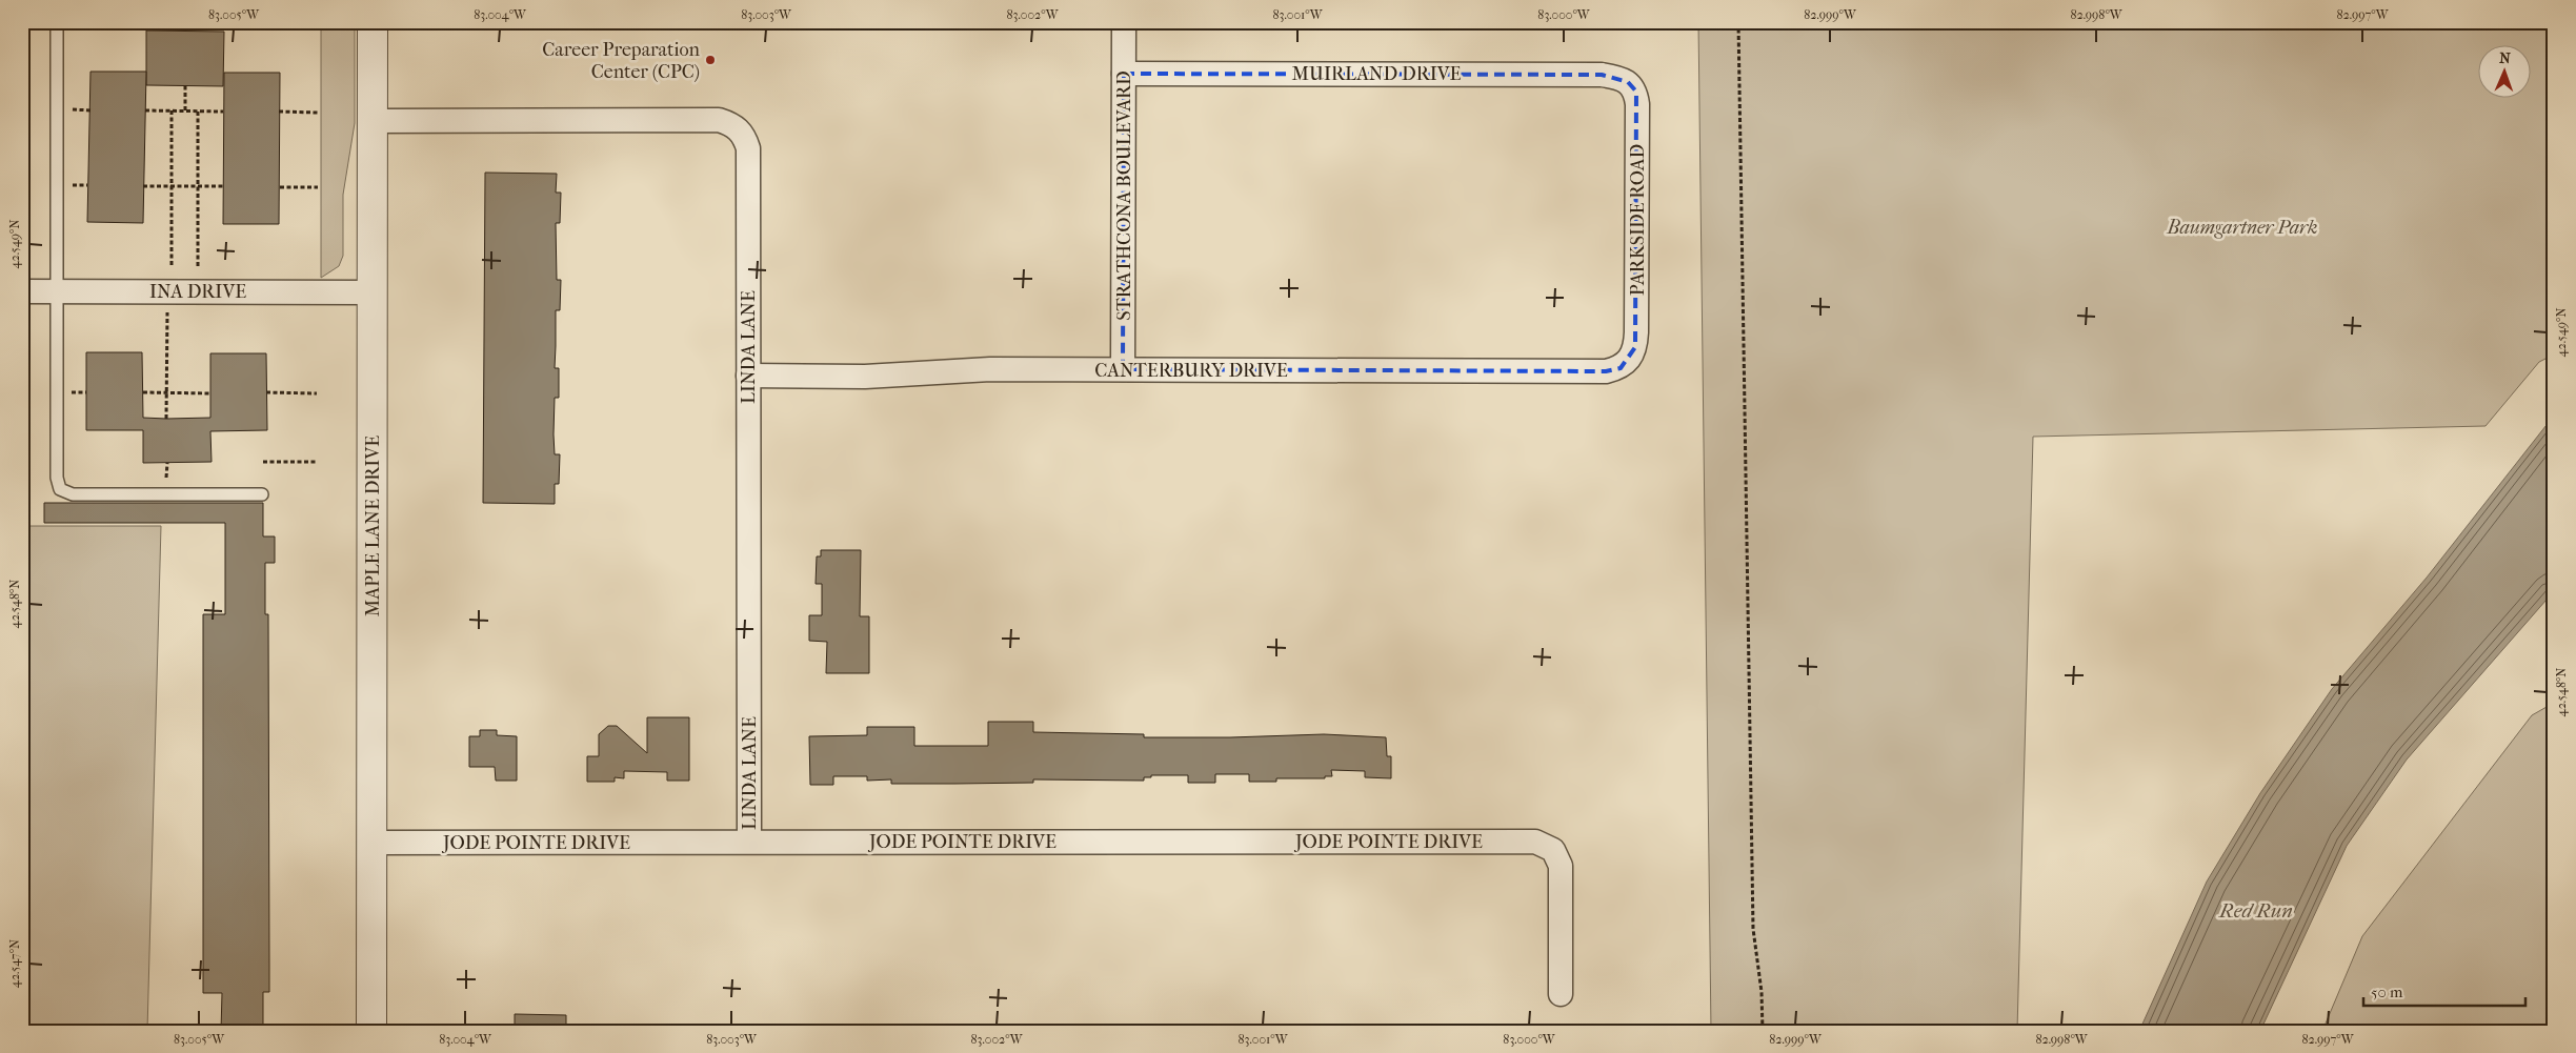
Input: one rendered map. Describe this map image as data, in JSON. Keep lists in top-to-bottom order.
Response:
{
  "streets": {
    "street": [
      "MUIRLAND DRIVE",
      "STRATHCONA BOULEVARD",
      "PARKSIDE ROAD",
      "INA DRIVE",
      "LINDA LANE",
      "CANTERBURY DRIVE",
      "MAPLE LANE DRIVE",
      "JODE POINTE DRIVE"
    ]
  },
  "crossings": [
    ["MUIRLAND DRIVE", "STRATHCONA BOULEVARD"],
    ["MUIRLAND DRIVE", "PARKSIDE ROAD"],
    ["STRATHCONA BOULEVARD", "CANTERBURY DRIVE"],
    ["PARKSIDE ROAD", "CANTERBURY DRIVE"],
    ["INA DRIVE", "MAPLE LANE DRIVE"],
    ["LINDA LANE", "CANTERBURY DRIVE"],
    ["LINDA LANE", "MAPLE LANE DRIVE"],
    ["LINDA LANE", "JODE POINTE DRIVE"],
    ["MAPLE LANE DRIVE", "JODE POINTE DRIVE"]
  ],
  "water": ["Red Run"],
  "parks": ["Baumgartner Park"],
  "places": ["Career Preparation Center (CPC)"],
  "scale_bar": "50 m",
  "north": "top",
  "coordinates": [
    "83.005°W",
    "83.004°W",
    "83.003°W",
    "83.002°W",
    "83.001°W",
    "83.000°W",
    "82.999°W",
    "82.998°W",
    "82.997°W",
    "42.549°N",
    "42.548°N",
    "42.547°N"
  ]
}
